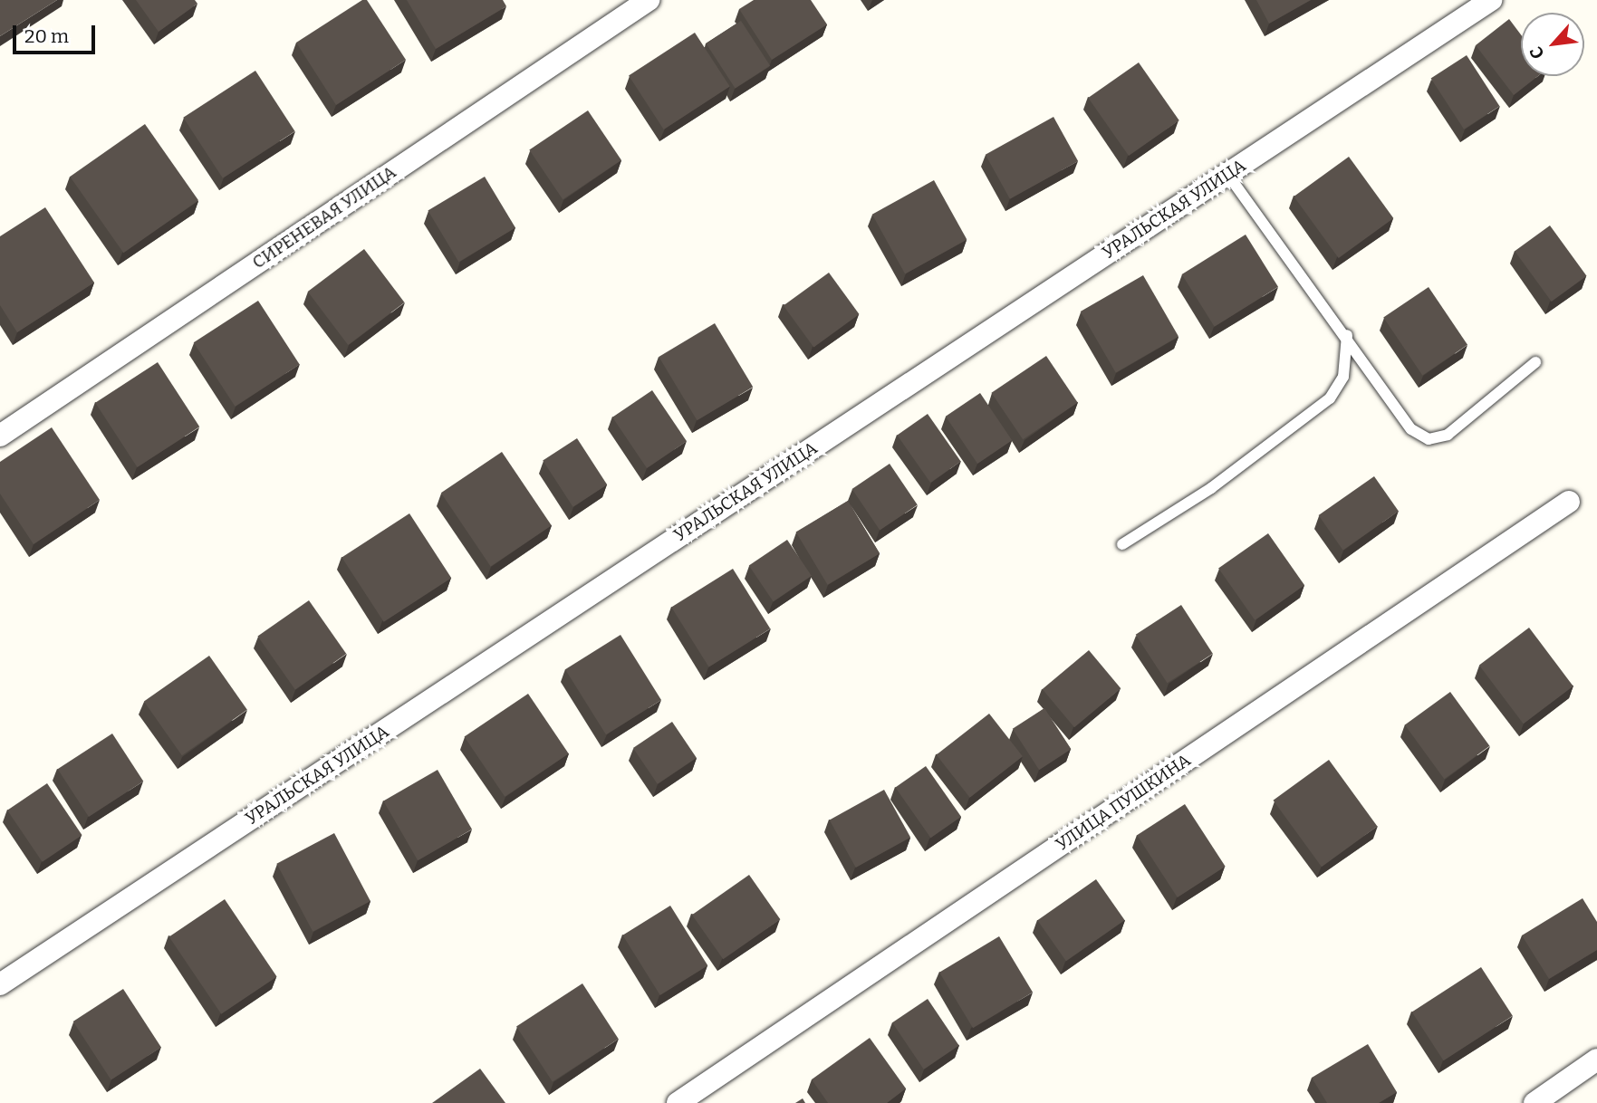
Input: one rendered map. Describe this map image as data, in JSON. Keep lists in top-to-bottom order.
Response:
{
  "streets": {
    "street": ["УРАЛЬСКАЯ УЛИЦА", "СИРЕНЕВАЯ УЛИЦА", "УЛИЦА ПУШКИНА"]
  },
  "scale_bar": "20 m",
  "north": "bottom left"
}
